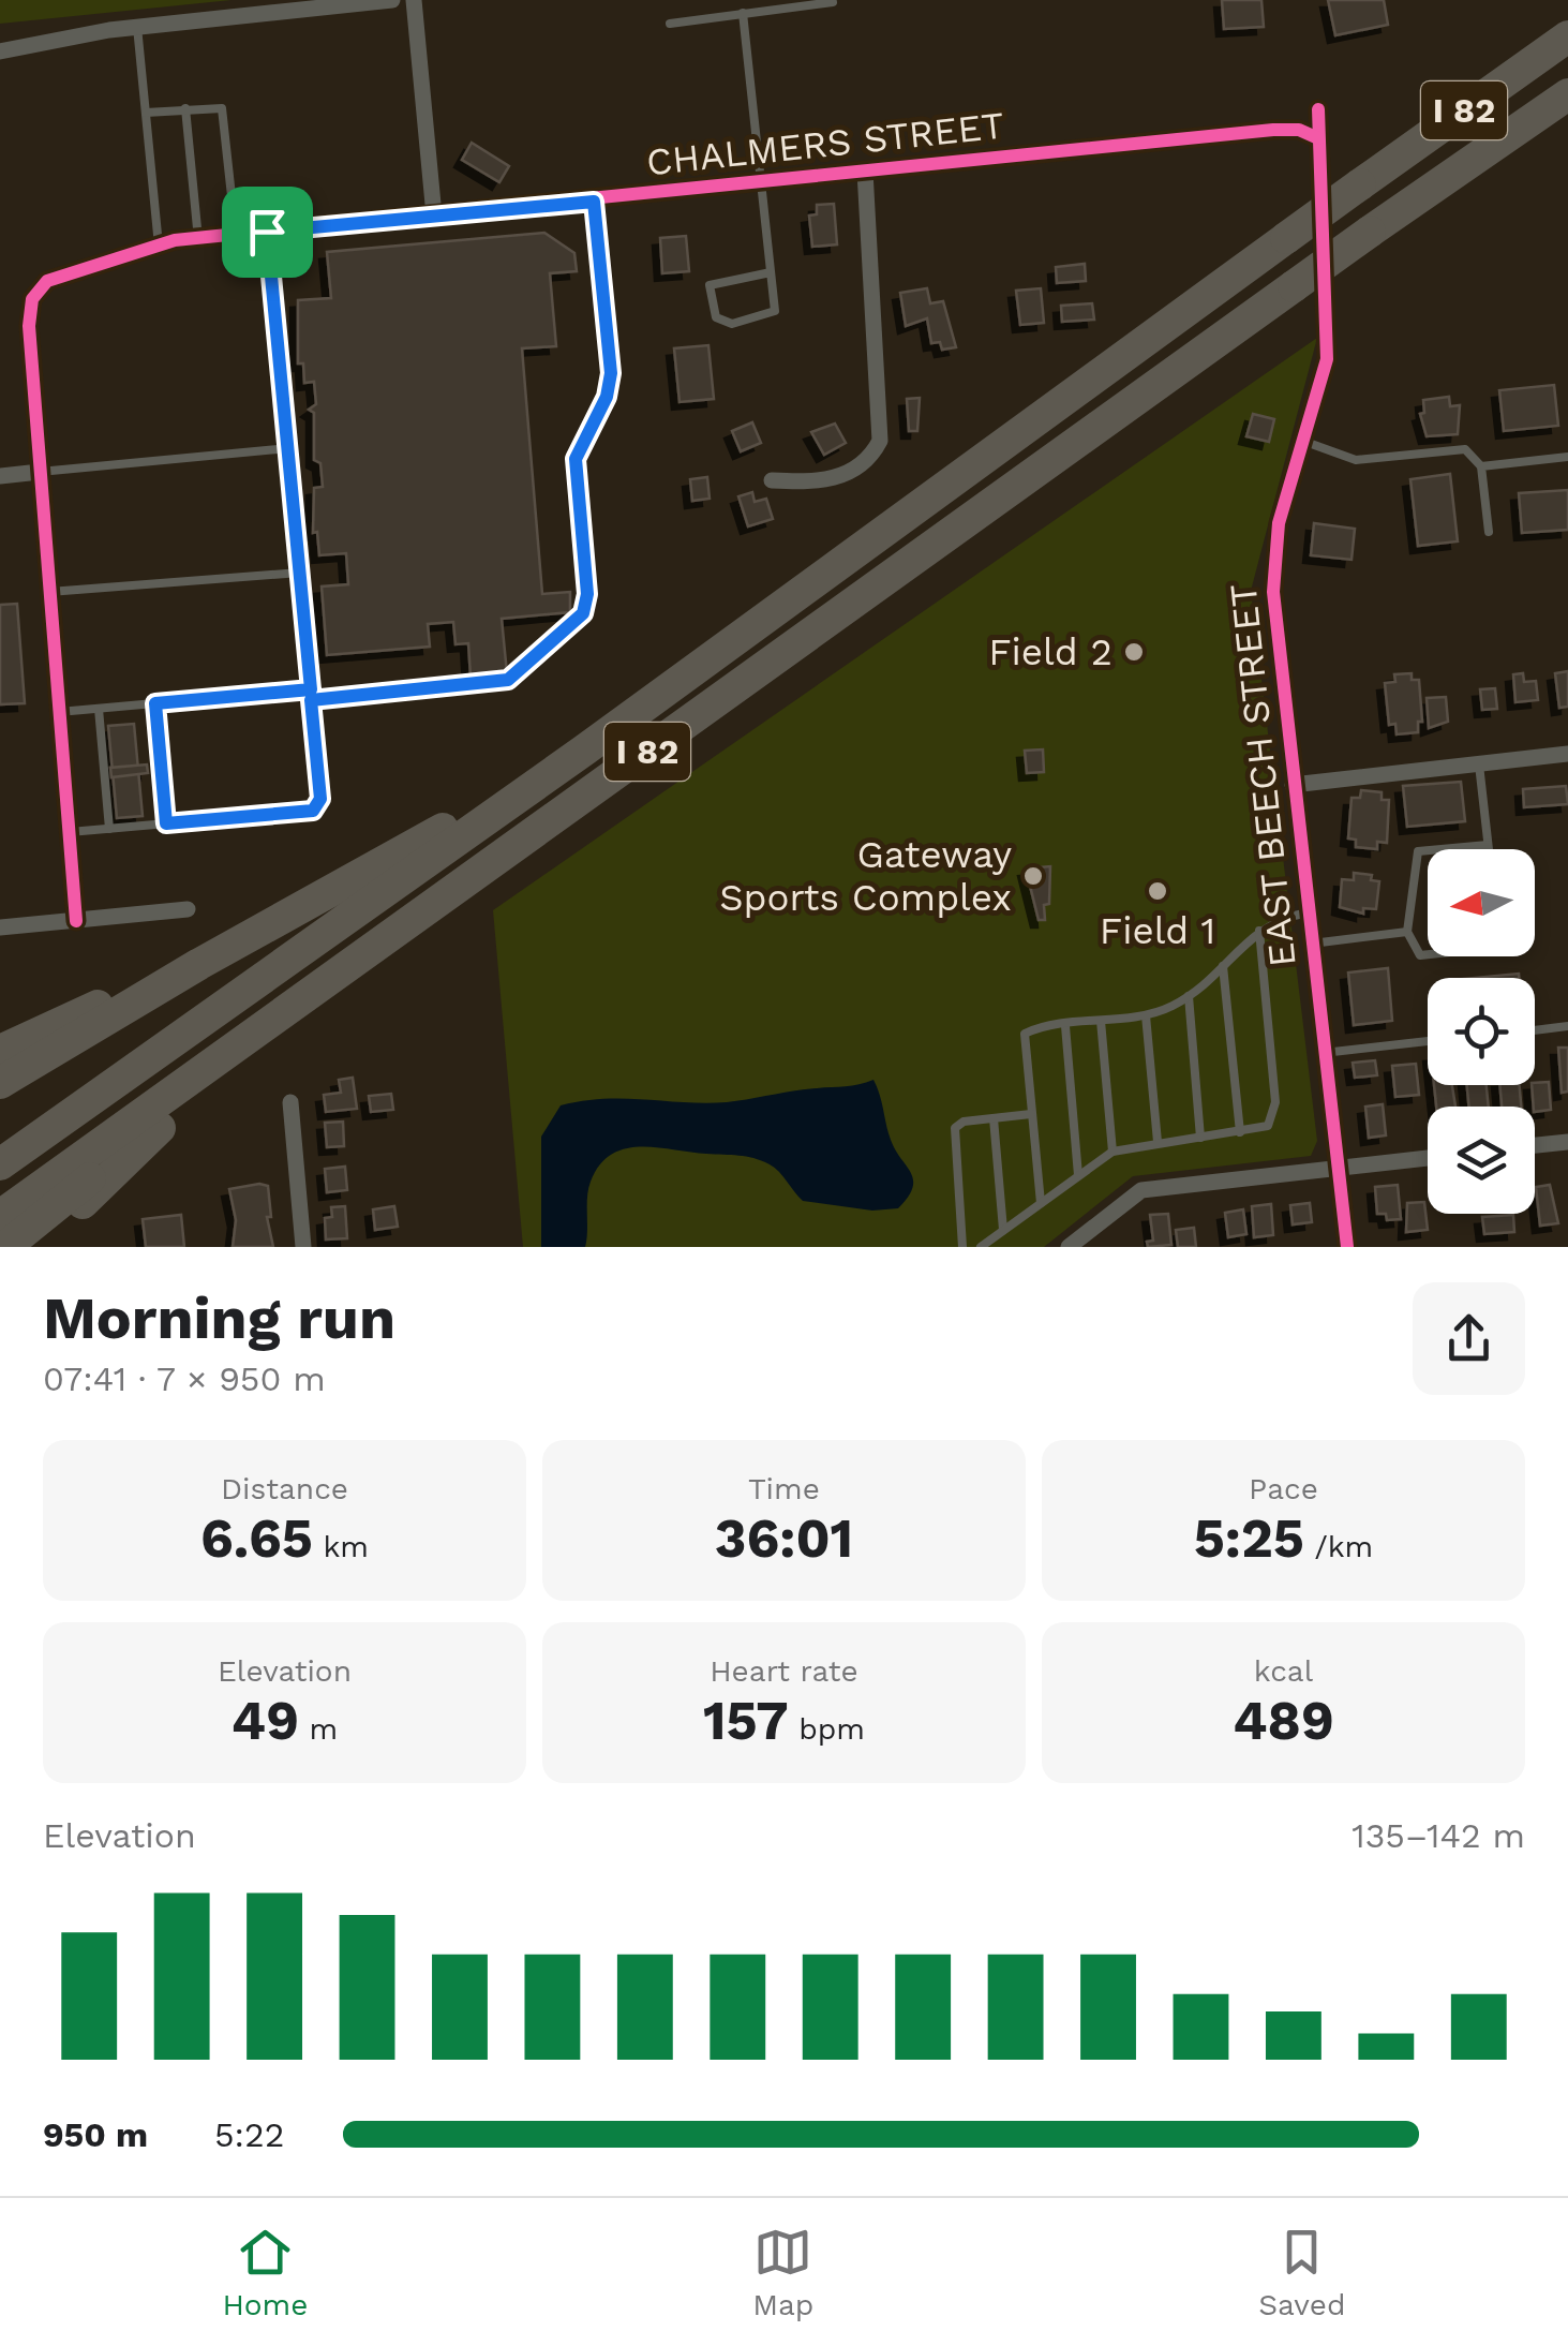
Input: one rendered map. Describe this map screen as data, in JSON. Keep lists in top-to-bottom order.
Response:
{
  "streets": {
    "highway": ["I 82"],
    "street": ["CHALMERS STREET", "EAST BEECH STREET"]
  },
  "crossings": [
    ["CHALMERS STREET", "EAST BEECH STREET"]
  ],
  "places": ["Field 2", "Gateway Sports Complex", "Field 1"],
  "north": "left",
  "page": {
    "heading": ["Morning run", "07:41 · 7 × 950 m"],
    "stats": [
      ["Distance", "6.65 km"],
      ["Time", "36:01"],
      ["Pace", "5:25 /km"],
      ["Elevation", "49 m"],
      ["Heart rate", "157 bpm"],
      ["kcal", "489"]
    ],
    "chart": ["Elevation", "135–142 m"],
    "list": [
      {
        "name": "950 m",
        "note": "5:22"
      }
    ],
    "tabs": ["Home", "Map", "Saved"]
  }
}
